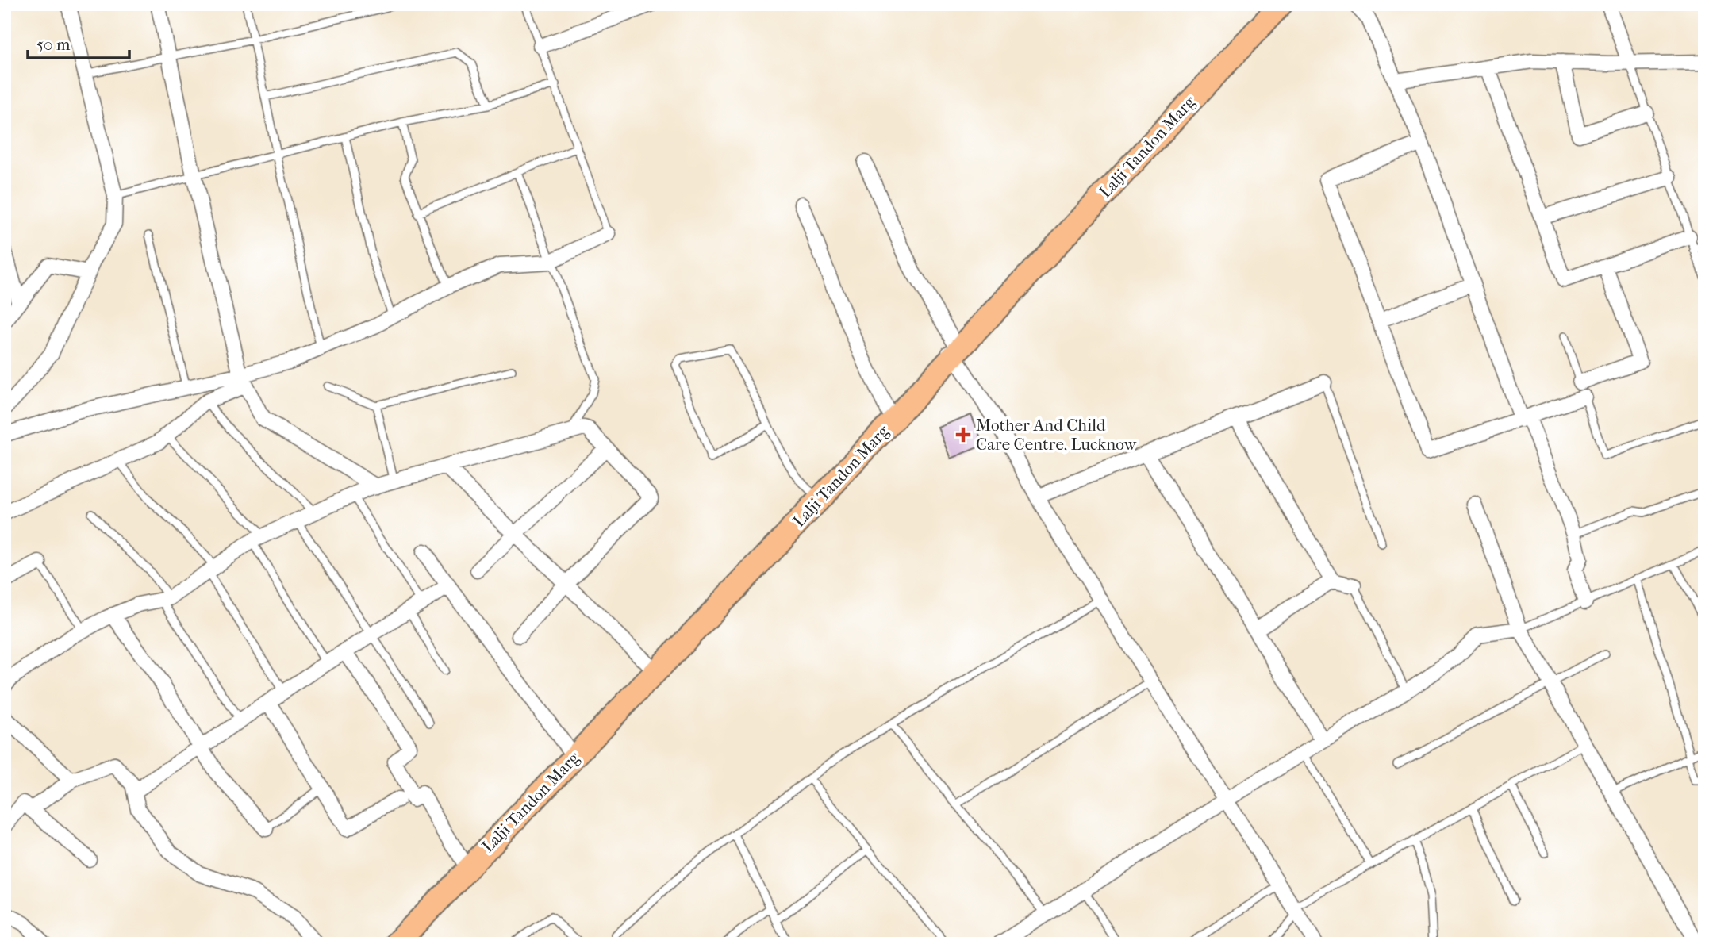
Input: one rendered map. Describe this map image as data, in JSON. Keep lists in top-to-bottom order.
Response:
{
  "streets": {
    "main road": ["Lalji Tandon Marg"]
  },
  "places": {
    "health": ["Mother And Child Care Centre, Lucknow"]
  },
  "scale_bar": "50 m"
}
